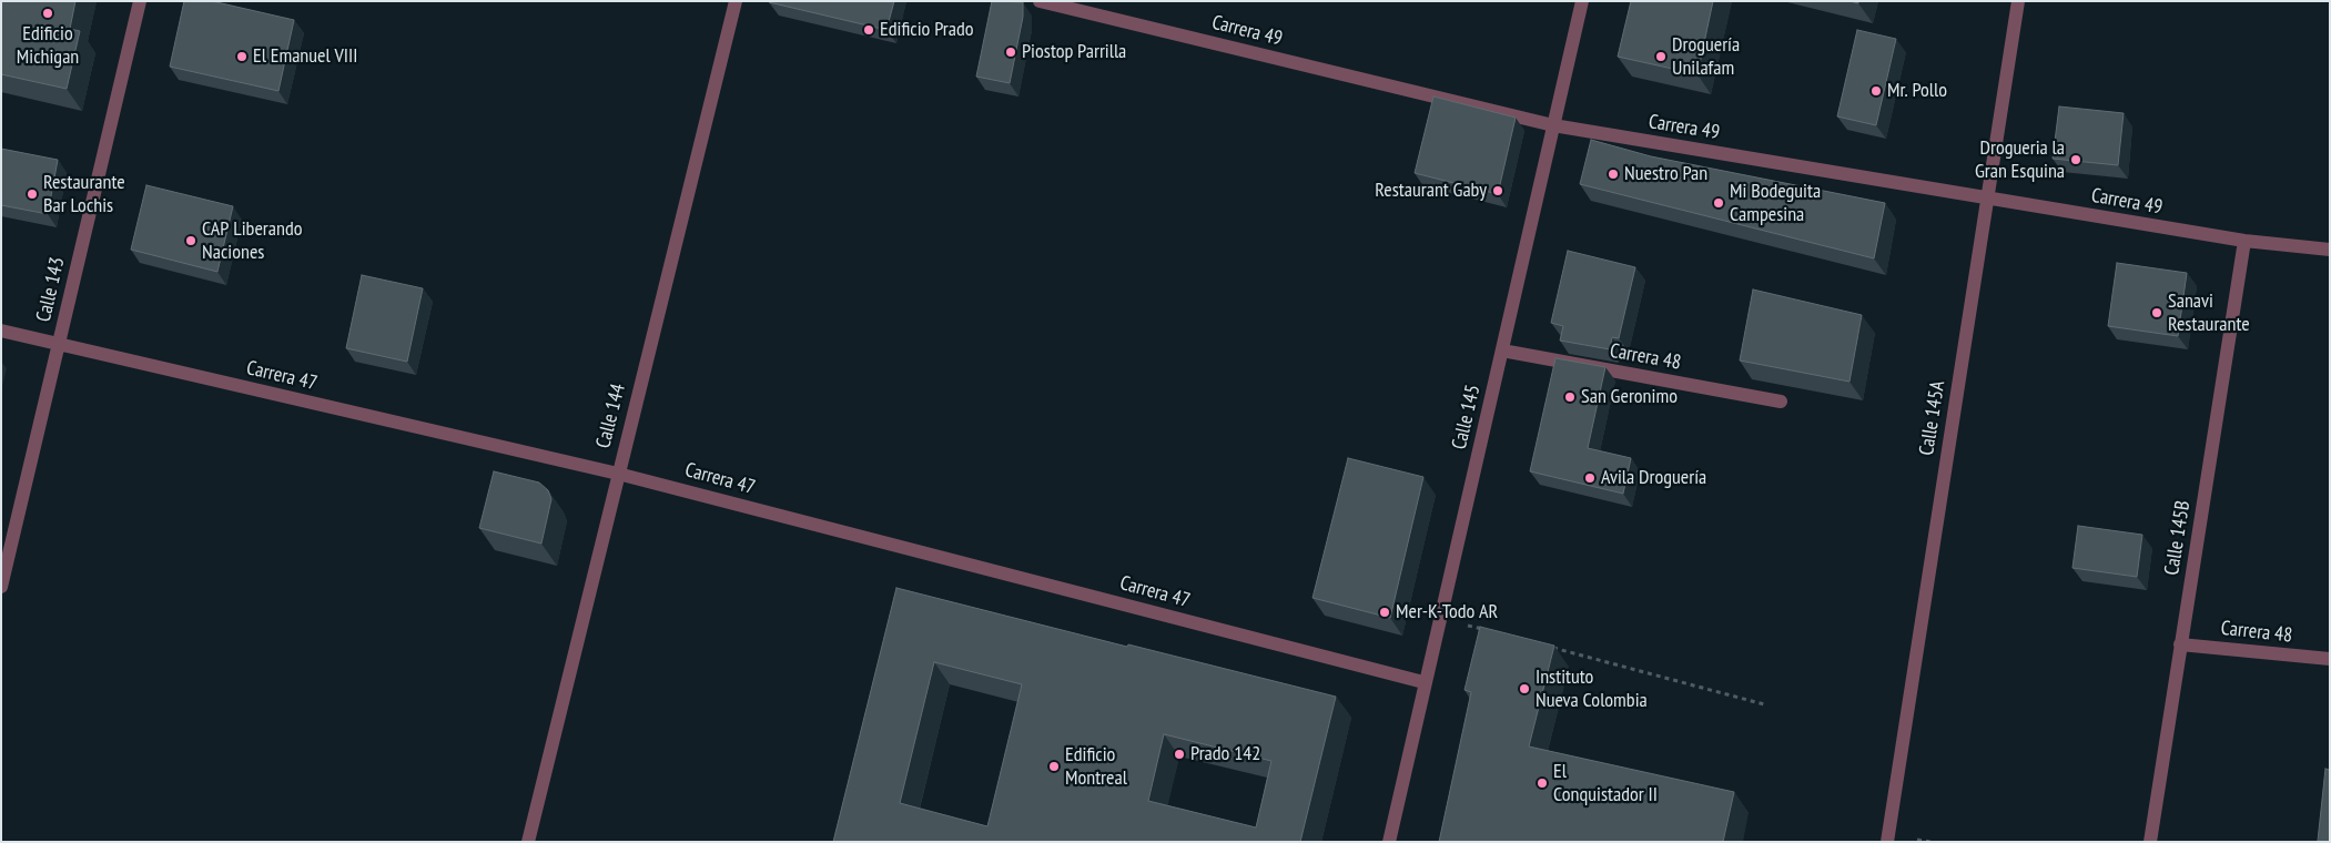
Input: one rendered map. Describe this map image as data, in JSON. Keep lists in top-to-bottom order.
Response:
{
  "streets": {
    "street": [
      "Carrera 49",
      "Calle 143",
      "Carrera 48",
      "Carrera 47",
      "Calle 144",
      "Calle 145",
      "Calle 145A",
      "Calle 145B"
    ]
  },
  "crossings": [
    ["Carrera 49", "Calle 145"],
    ["Carrera 49", "Calle 145A"],
    ["Carrera 49", "Calle 145B"],
    ["Calle 143", "Carrera 47"],
    ["Carrera 48", "Calle 145"],
    ["Carrera 48", "Calle 145B"],
    ["Carrera 47", "Calle 144"],
    ["Carrera 47", "Calle 145"]
  ],
  "places": [
    "Edificio Michigan",
    "Edificio Prado",
    "Piostop Parrilla",
    "El Emanuel VIII",
    "Droguería Unilafam",
    "Mr. Pollo",
    "Drogueria la Gran Esquina",
    "Nuestro Pan",
    "Restaurant Gaby",
    "Restaurante Bar Lochis",
    "Mi Bodeguita Campesina",
    "CAP Liberando Naciones",
    "Sanavi Restaurante",
    "San Geronimo",
    "Avila Droguería",
    "Mer-K-Todo AR",
    "Instituto Nueva Colombia",
    "Prado 142",
    "Edificio Montreal",
    "El Conquistador II"
  ]
}
